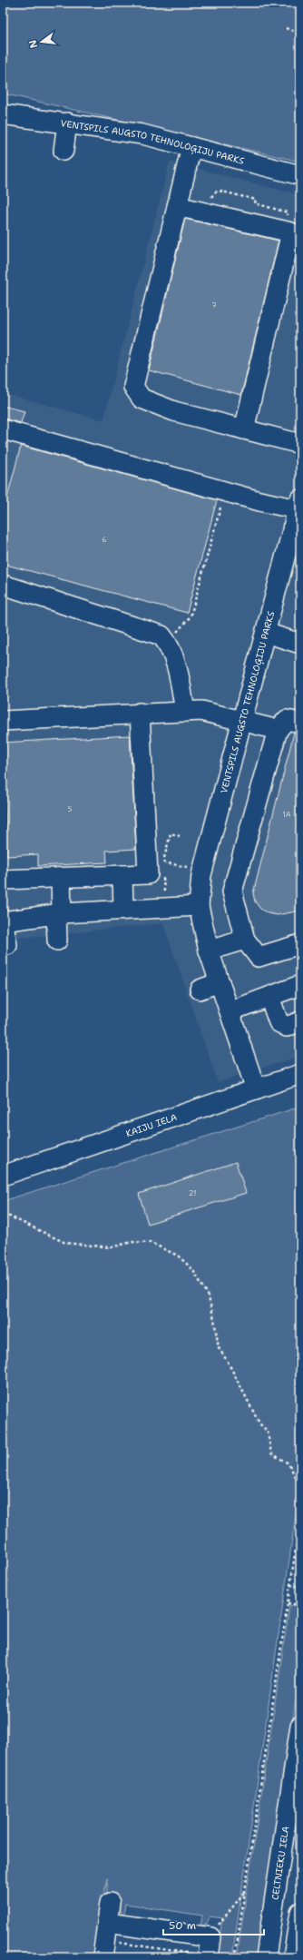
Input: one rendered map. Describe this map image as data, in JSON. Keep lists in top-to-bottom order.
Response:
{
  "streets": {
    "street": ["VENTSPILS AUGSTO TEHNOLOĢIJU PARKS", "KAIJU IELA", "CELTNIEKU IELA"]
  },
  "crossings": [
    ["VENTSPILS AUGSTO TEHNOLOĢIJU PARKS", "KAIJU IELA"]
  ],
  "house_numbers": [
    "7",
    "6",
    "5",
    "1A",
    "21"
  ],
  "scale_bar": "50 m",
  "north": "left"
}
